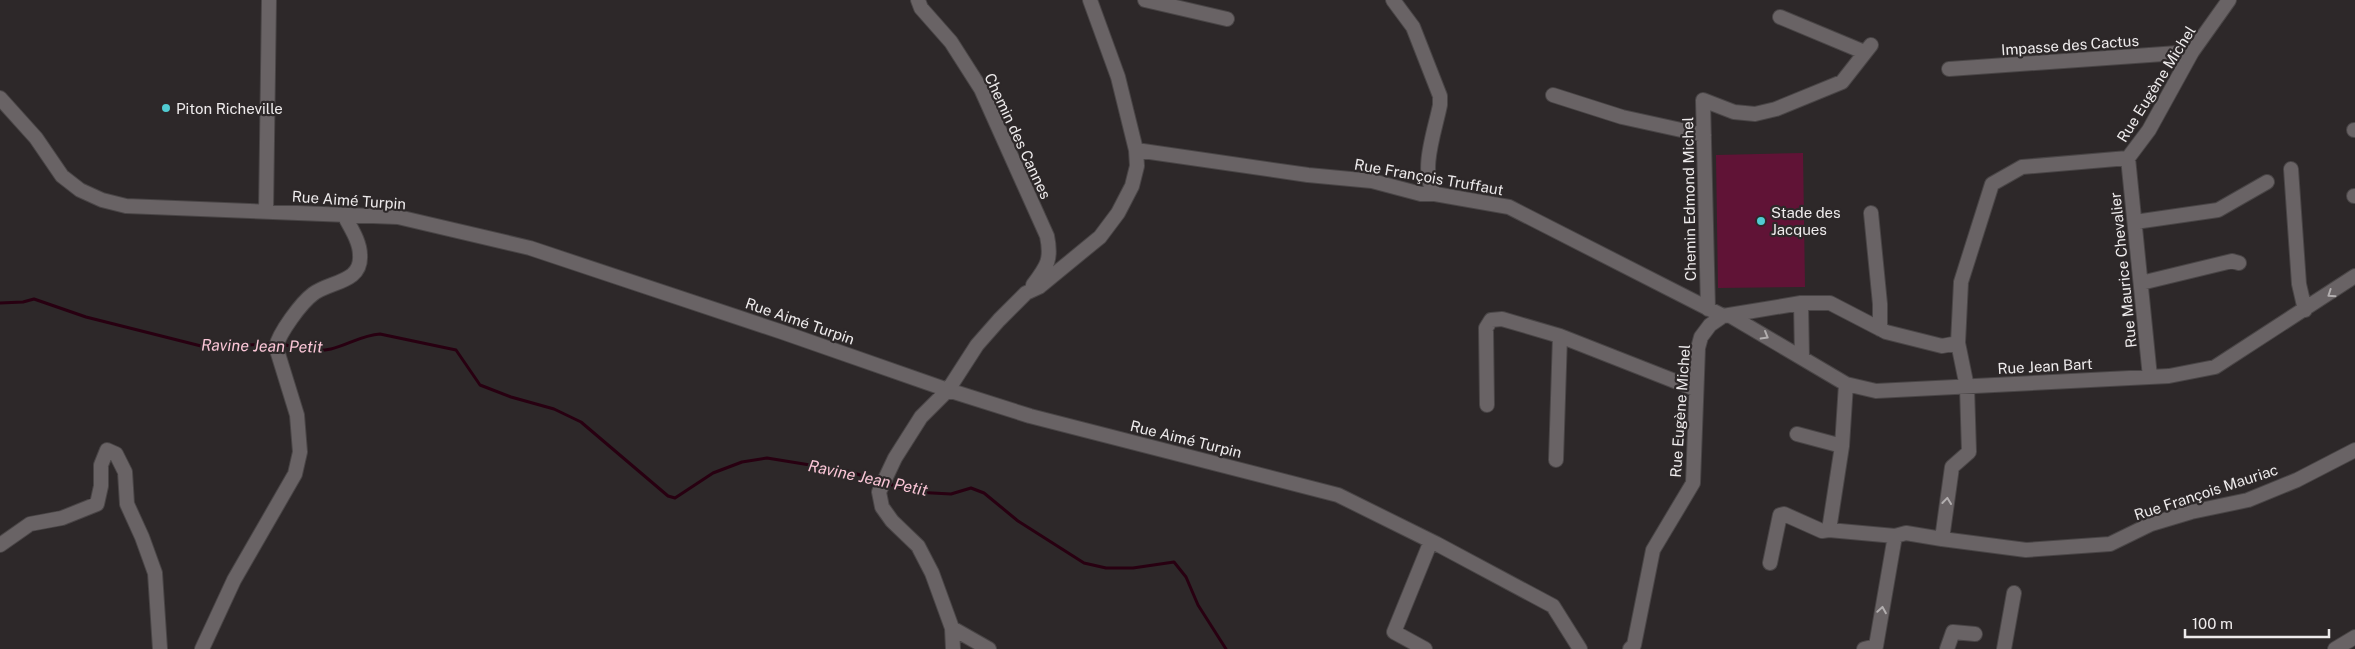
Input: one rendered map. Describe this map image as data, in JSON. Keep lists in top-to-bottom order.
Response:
{
  "streets": {
    "street": [
      "Impasse des Cactus",
      "Rue Eugène Michel",
      "Chemin des Cannes",
      "Rue François Truffaut",
      "Chemin Edmond Michel",
      "Rue Aimé Turpin",
      "Rue Maurice Chevalier",
      "Rue Jean Bart",
      "Rue François Mauriac"
    ]
  },
  "crossings": [
    ["Impasse des Cactus", "Rue Eugène Michel"],
    ["Rue Eugène Michel", "Rue François Truffaut"],
    ["Rue Eugène Michel", "Rue Maurice Chevalier"],
    ["Rue Eugène Michel", "Rue Jean Bart"],
    ["Rue Eugène Michel", "Rue François Mauriac"],
    ["Rue François Truffaut", "Chemin Edmond Michel"],
    ["Rue François Truffaut", "Rue Jean Bart"],
    ["Rue Maurice Chevalier", "Rue Jean Bart"]
  ],
  "water": ["Ravine Jean Petit"],
  "places": ["Piton Richeville", "Stade des Jacques"],
  "scale_bar": "100 m"
}
